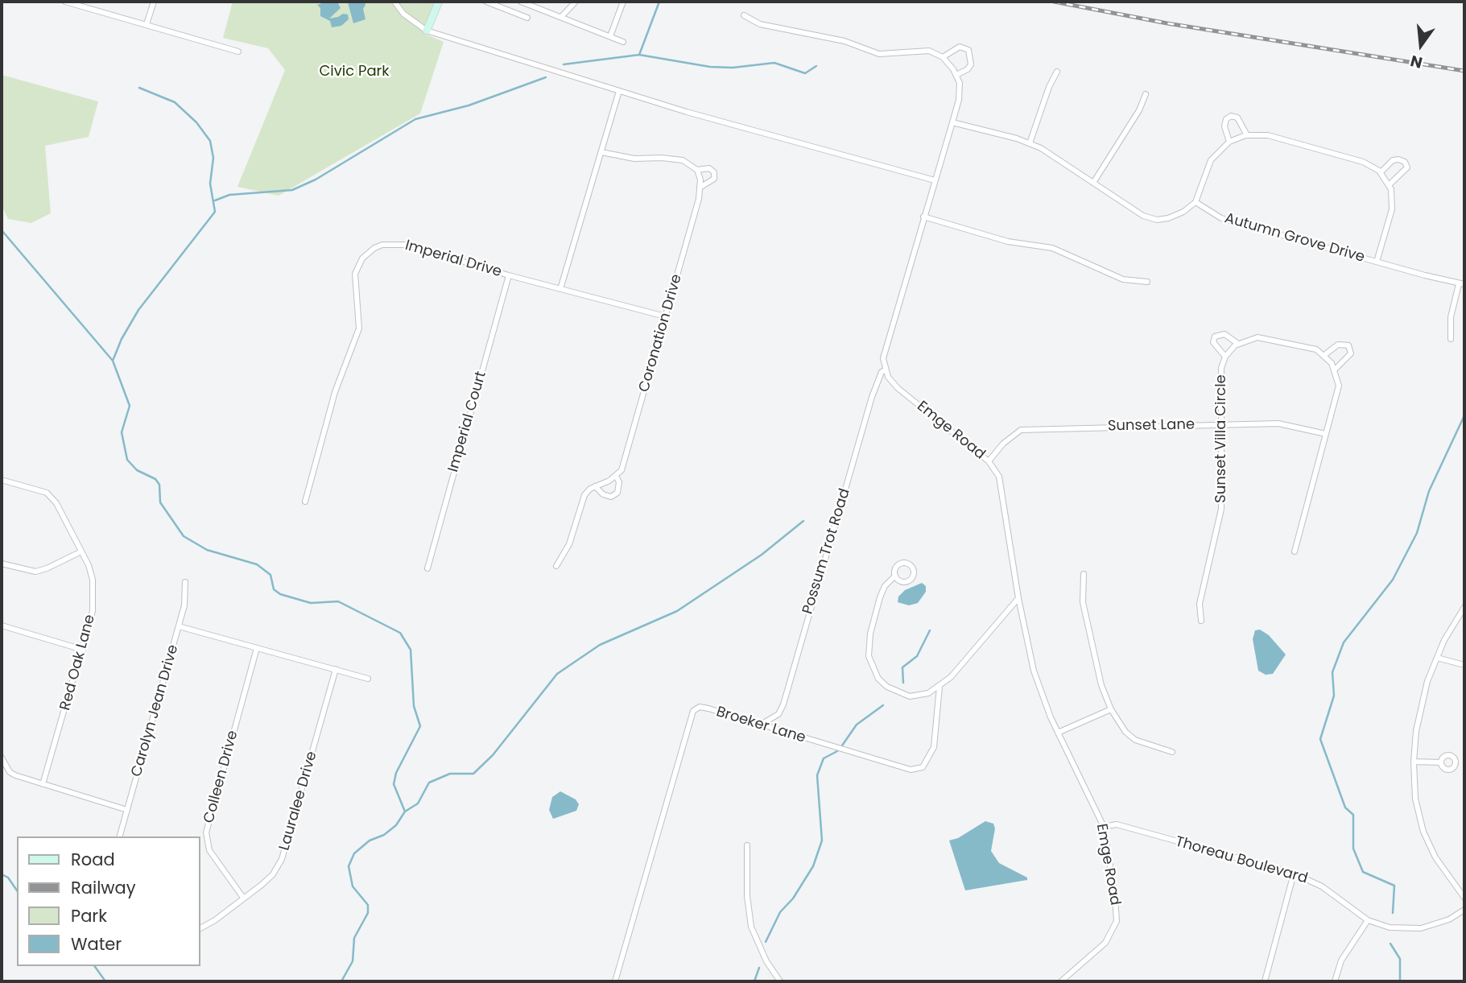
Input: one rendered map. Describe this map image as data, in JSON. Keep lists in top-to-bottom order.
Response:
{
  "streets": {
    "street": [
      "Autumn Grove Drive",
      "Imperial Drive",
      "Coronation Drive",
      "Imperial Court",
      "Sunset Lane",
      "Emge Road",
      "Sunset Villa Circle",
      "Possum Trot Road",
      "Red Oak Lane",
      "Carolyn Jean Drive",
      "Broeker Lane",
      "Colleen Drive",
      "Lauralee Drive",
      "Thoreau Boulevard"
    ]
  },
  "crossings": [
    ["Imperial Drive", "Coronation Drive"],
    ["Imperial Drive", "Imperial Court"],
    ["Sunset Lane", "Emge Road"],
    ["Sunset Lane", "Sunset Villa Circle"],
    ["Emge Road", "Possum Trot Road"],
    ["Emge Road", "Thoreau Boulevard"],
    ["Possum Trot Road", "Broeker Lane"],
    ["Colleen Drive", "Lauralee Drive"]
  ],
  "parks": ["Civic Park"],
  "legend": [
    "Road",
    "Railway",
    "Park",
    "Water"
  ],
  "north": "bottom"
}
